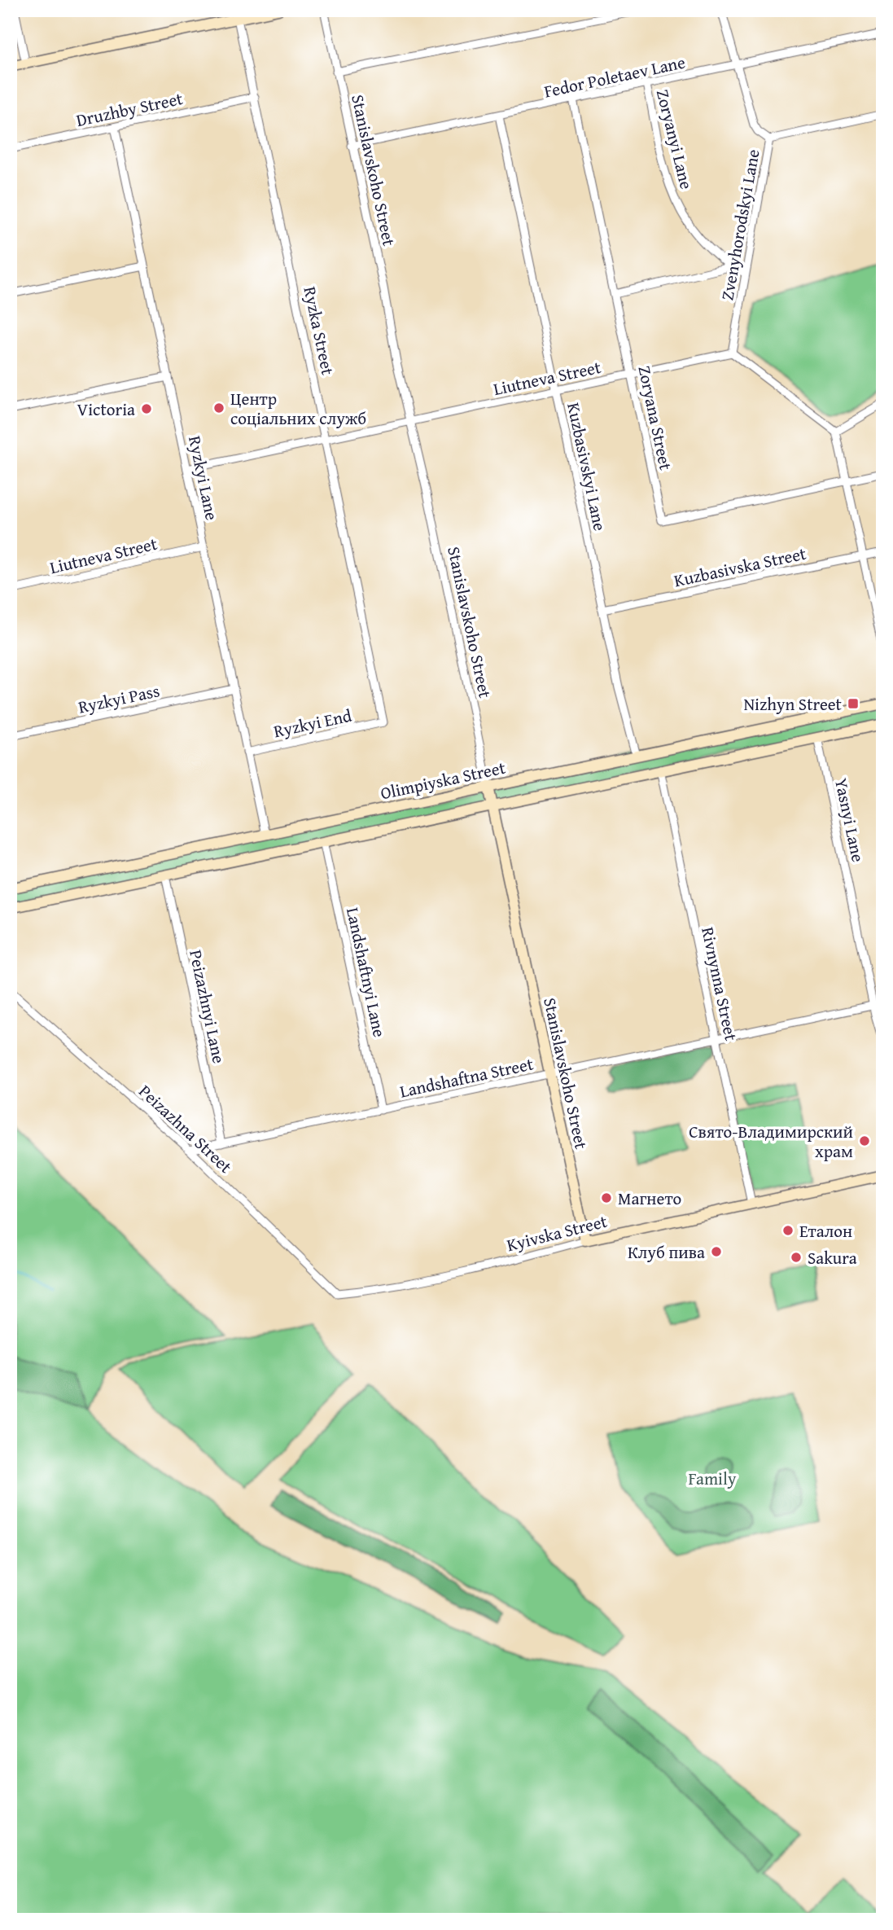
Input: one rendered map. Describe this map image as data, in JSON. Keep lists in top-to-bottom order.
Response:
{
  "streets": {
    "main road": ["Stanislavskoho Street", "Olimpiyska Street", "Kyivska Street"],
    "street": [
      "Fedor Poletaev Lane",
      "Druzhby Street",
      "Zoryanyi Lane",
      "Zvenyhorodskyi Lane",
      "Ryzka Street",
      "Liutneva Street",
      "Zoryana Street",
      "Kuzbasivskyi Lane",
      "Ryzkyi Lane",
      "Kuzbasivska Street",
      "Ryzkyi Pass",
      "Ryzkyi End",
      "Yasnyi Lane",
      "Landshaftnyi Lane",
      "Rivnynna Street",
      "Peizazhnyi Lane",
      "Landshaftna Street",
      "Peizazhna Street"
    ]
  },
  "crossings": [
    ["Fedor Poletaev Lane", "Zoryanyi Lane"],
    ["Fedor Poletaev Lane", "Stanislavskoho Street"],
    ["Fedor Poletaev Lane", "Zvenyhorodskyi Lane"],
    ["Fedor Poletaev Lane", "Zoryana Street"],
    ["Fedor Poletaev Lane", "Kuzbasivskyi Lane"],
    ["Druzhby Street", "Ryzka Street"],
    ["Druzhby Street", "Ryzkyi Lane"],
    ["Zoryanyi Lane", "Zvenyhorodskyi Lane"],
    ["Stanislavskoho Street", "Liutneva Street"],
    ["Stanislavskoho Street", "Olimpiyska Street"],
    ["Stanislavskoho Street", "Landshaftna Street"],
    ["Stanislavskoho Street", "Kyivska Street"],
    ["Zvenyhorodskyi Lane", "Liutneva Street"],
    ["Ryzka Street", "Liutneva Street"],
    ["Ryzka Street", "Ryzkyi End"],
    ["Liutneva Street", "Zoryana Street"],
    ["Liutneva Street", "Kuzbasivskyi Lane"],
    ["Liutneva Street", "Ryzkyi Lane"],
    ["Kuzbasivskyi Lane", "Kuzbasivska Street"],
    ["Kuzbasivskyi Lane", "Olimpiyska Street"],
    ["Ryzkyi Lane", "Ryzkyi Pass"],
    ["Ryzkyi Lane", "Ryzkyi End"],
    ["Ryzkyi Lane", "Olimpiyska Street"],
    ["Olimpiyska Street", "Yasnyi Lane"],
    ["Olimpiyska Street", "Landshaftnyi Lane"],
    ["Olimpiyska Street", "Rivnynna Street"],
    ["Olimpiyska Street", "Peizazhnyi Lane"],
    ["Yasnyi Lane", "Landshaftna Street"],
    ["Landshaftnyi Lane", "Landshaftna Street"],
    ["Rivnynna Street", "Landshaftna Street"],
    ["Rivnynna Street", "Kyivska Street"],
    ["Peizazhnyi Lane", "Landshaftna Street"],
    ["Landshaftna Street", "Peizazhna Street"],
    ["Peizazhna Street", "Kyivska Street"]
  ],
  "parks": ["Family"],
  "places": {
    "other": [
      "Центр соціальних служб",
      "Victoria",
      "Свято-Владимирский храм",
      "Магнето",
      "Еталон",
      "Клуб пива",
      "Sakura"
    ],
    "transit": ["Nizhyn Street"]
  }
}
